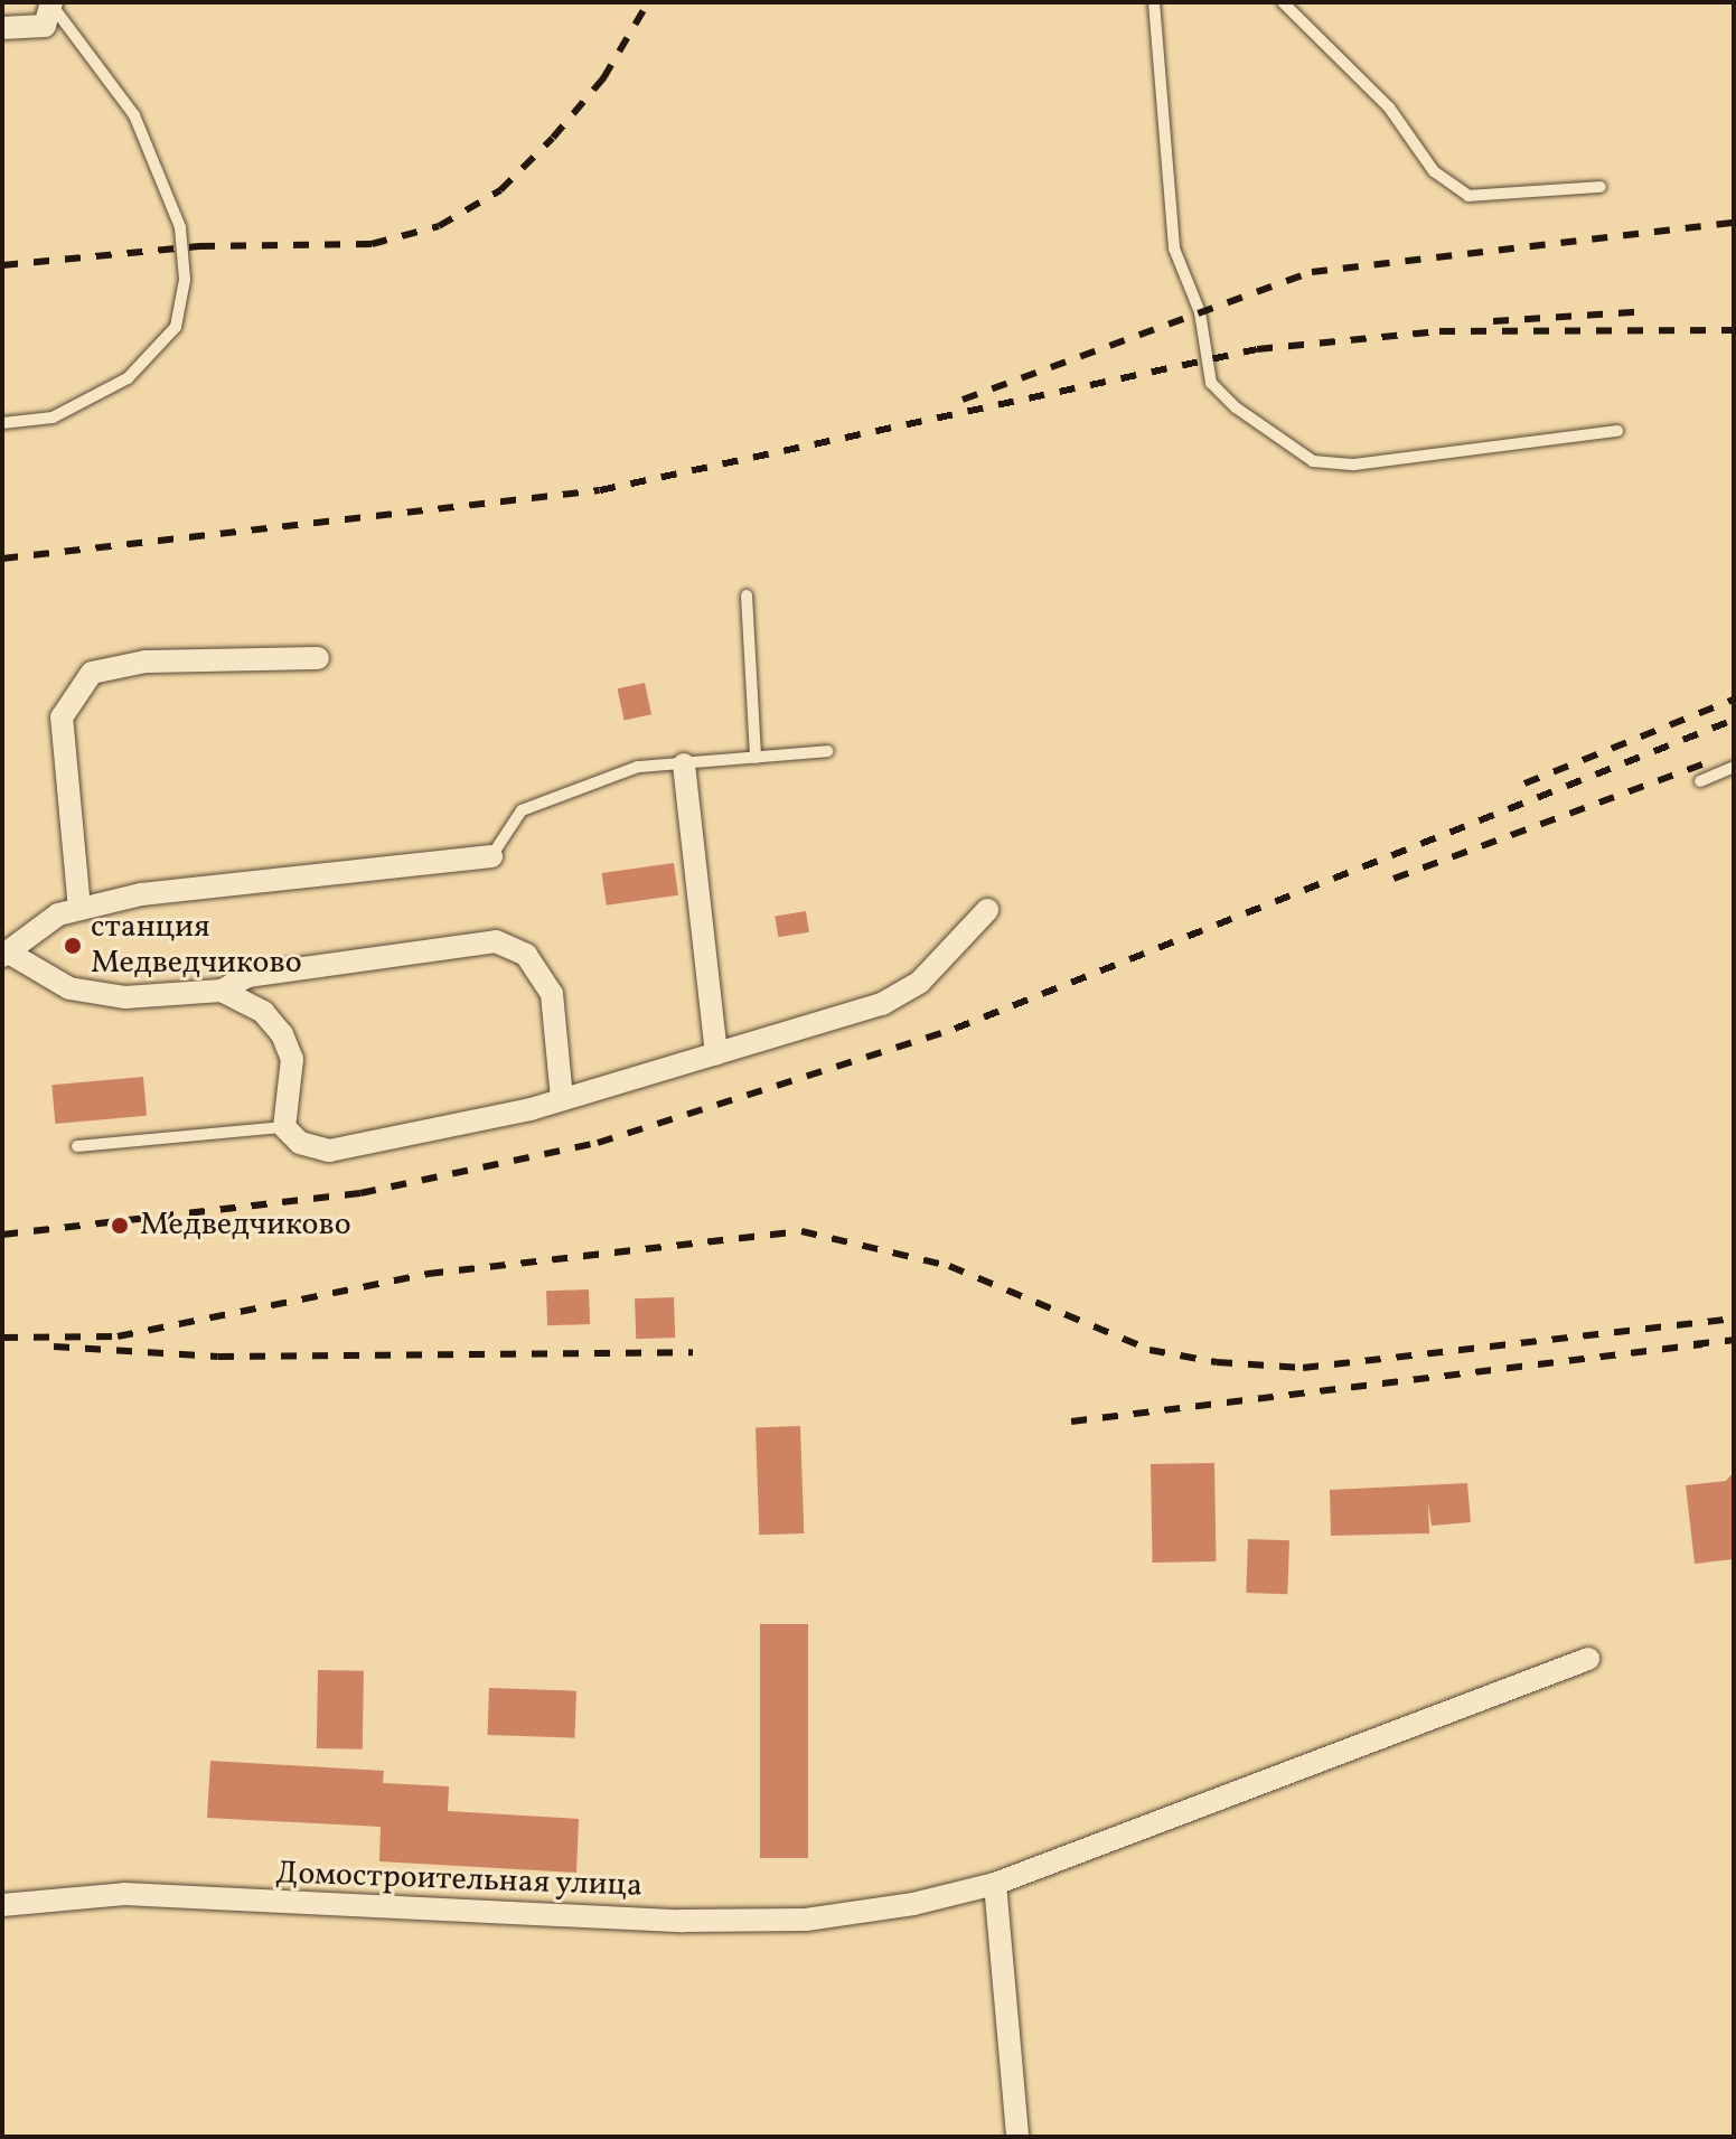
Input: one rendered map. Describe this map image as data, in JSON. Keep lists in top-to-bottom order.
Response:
{
  "streets": {
    "street": ["Домостроительная улица"]
  },
  "places": ["станция Медведчиково", "Медведчиково"]
}
